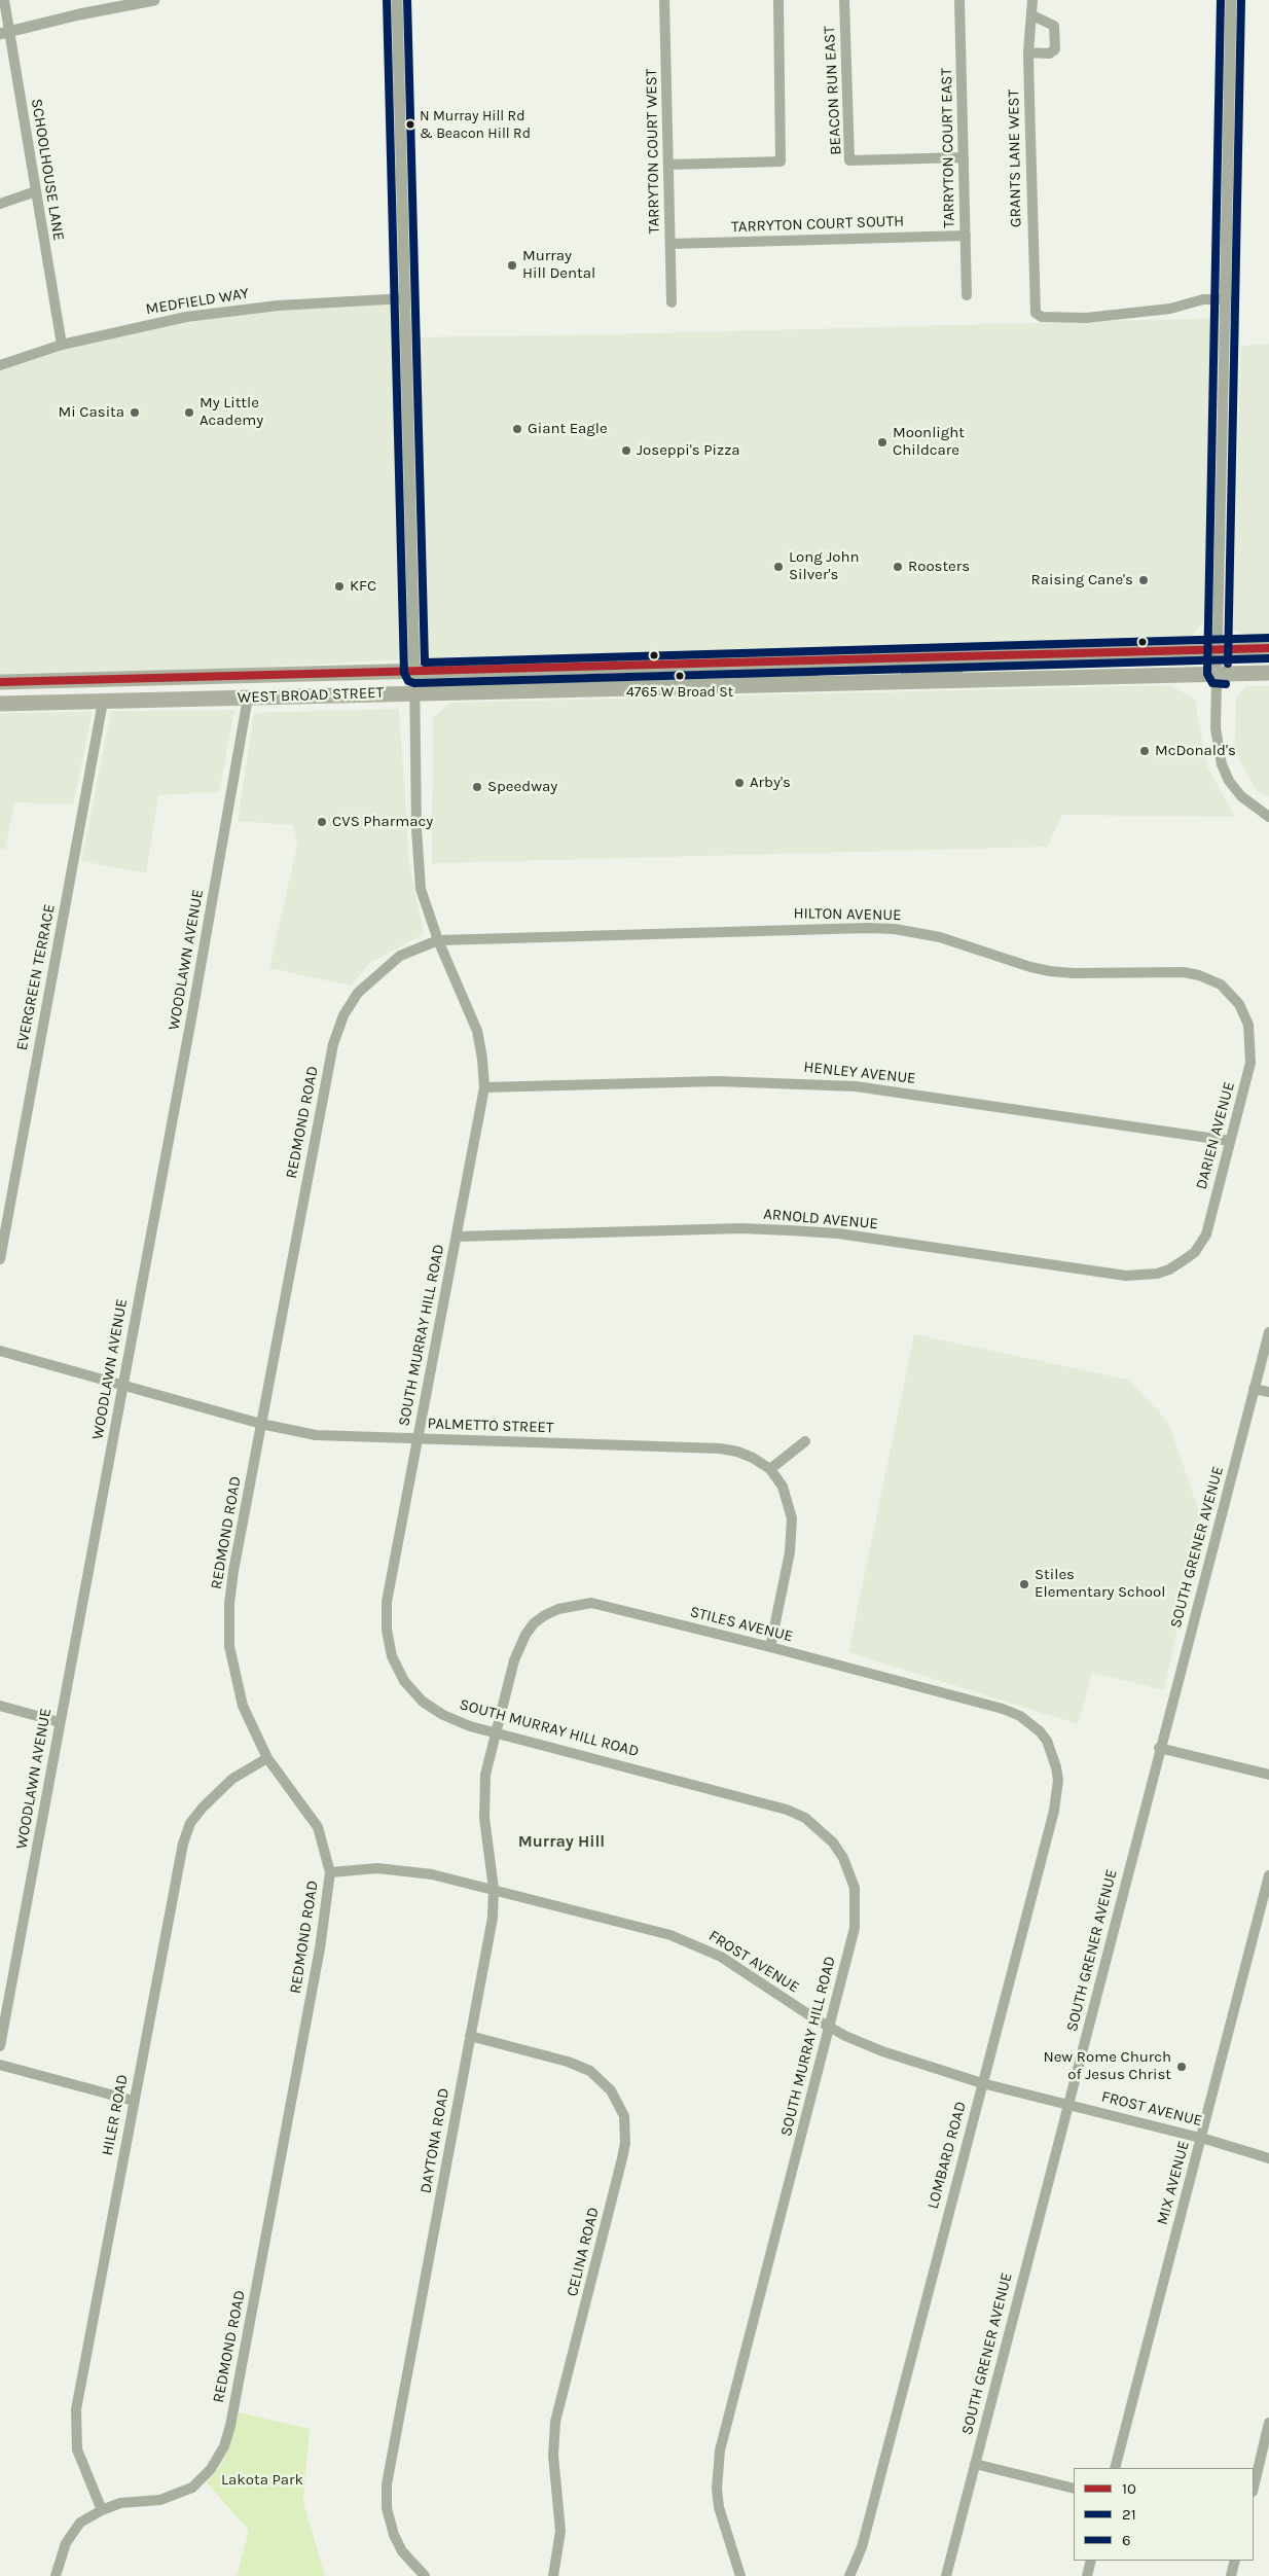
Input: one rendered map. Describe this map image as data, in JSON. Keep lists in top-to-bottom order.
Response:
{
  "streets": {
    "main road": ["WEST BROAD STREET"],
    "street": [
      "BEACON RUN EAST",
      "TARRYTON COURT EAST",
      "TARRYTON COURT WEST",
      "GRANTS LANE WEST",
      "SCHOOLHOUSE LANE",
      "TARRYTON COURT SOUTH",
      "MEDFIELD WAY",
      "HILTON AVENUE",
      "WOODLAWN AVENUE",
      "EVERGREEN TERRACE",
      "HENLEY AVENUE",
      "REDMOND ROAD",
      "DARIEN AVENUE",
      "ARNOLD AVENUE",
      "SOUTH MURRAY HILL ROAD",
      "PALMETTO STREET",
      "SOUTH GRENER AVENUE",
      "STILES AVENUE",
      "FROST AVENUE",
      "HILER ROAD",
      "DAYTONA ROAD",
      "LOMBARD ROAD",
      "MIX AVENUE",
      "CELINA ROAD"
    ]
  },
  "crossings": [
    ["BEACON RUN EAST", "TARRYTON COURT EAST"],
    ["TARRYTON COURT EAST", "TARRYTON COURT SOUTH"],
    ["TARRYTON COURT WEST", "TARRYTON COURT SOUTH"],
    ["SCHOOLHOUSE LANE", "MEDFIELD WAY"],
    ["WEST BROAD STREET", "WOODLAWN AVENUE"],
    ["WEST BROAD STREET", "EVERGREEN TERRACE"],
    ["WEST BROAD STREET", "SOUTH MURRAY HILL ROAD"],
    ["HILTON AVENUE", "REDMOND ROAD"],
    ["HILTON AVENUE", "DARIEN AVENUE"],
    ["HILTON AVENUE", "SOUTH MURRAY HILL ROAD"],
    ["WOODLAWN AVENUE", "PALMETTO STREET"],
    ["HENLEY AVENUE", "DARIEN AVENUE"],
    ["HENLEY AVENUE", "SOUTH MURRAY HILL ROAD"],
    ["REDMOND ROAD", "SOUTH MURRAY HILL ROAD"],
    ["REDMOND ROAD", "PALMETTO STREET"],
    ["REDMOND ROAD", "FROST AVENUE"],
    ["REDMOND ROAD", "HILER ROAD"],
    ["DARIEN AVENUE", "ARNOLD AVENUE"],
    ["ARNOLD AVENUE", "SOUTH MURRAY HILL ROAD"],
    ["SOUTH MURRAY HILL ROAD", "PALMETTO STREET"],
    ["SOUTH MURRAY HILL ROAD", "STILES AVENUE"],
    ["SOUTH MURRAY HILL ROAD", "FROST AVENUE"],
    ["SOUTH MURRAY HILL ROAD", "DAYTONA ROAD"],
    ["PALMETTO STREET", "STILES AVENUE"],
    ["SOUTH GRENER AVENUE", "FROST AVENUE"],
    ["STILES AVENUE", "DAYTONA ROAD"],
    ["STILES AVENUE", "LOMBARD ROAD"],
    ["FROST AVENUE", "DAYTONA ROAD"],
    ["FROST AVENUE", "LOMBARD ROAD"],
    ["FROST AVENUE", "MIX AVENUE"],
    ["DAYTONA ROAD", "CELINA ROAD"]
  ],
  "districts": ["Murray Hill"],
  "parks": ["Lakota Park"],
  "places": [
    "N Murray Hill Rd & Beacon Hill Rd",
    "Murray Hill Dental",
    "Mi Casita",
    "My Little Academy",
    "Giant Eagle",
    "Moonlight Childcare",
    "Joseppi's Pizza",
    "Long John Silver's",
    "Roosters",
    "Raising Cane's",
    "KFC",
    "4765 W Broad St",
    "McDonald's",
    "Arby's",
    "Speedway",
    "CVS Pharmacy",
    "Stiles Elementary School",
    "New Rome Church of Jesus Christ"
  ],
  "lines": ["transit line 21", "transit line 6", "transit line 10"],
  "legend": ["10", "21", "6"]
}
